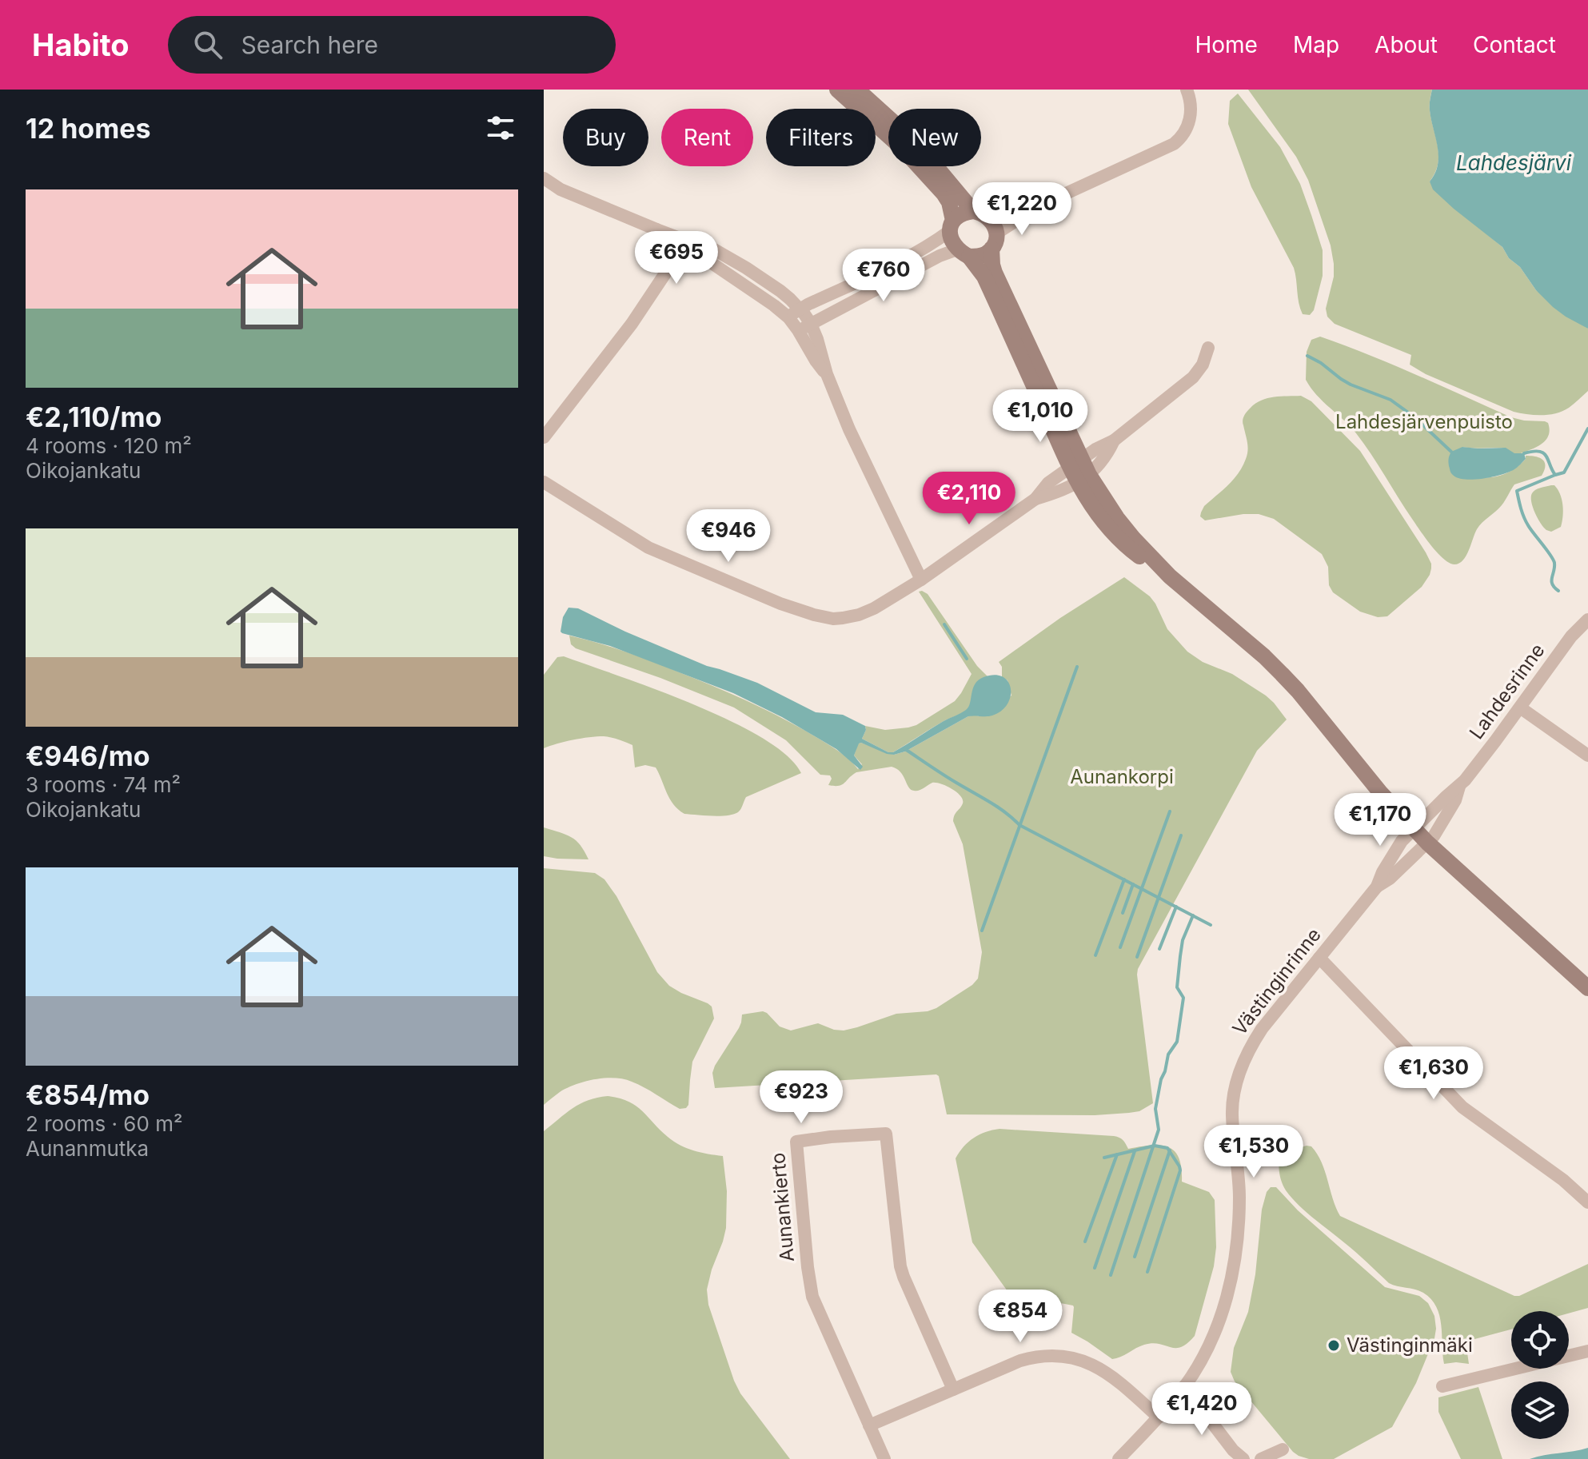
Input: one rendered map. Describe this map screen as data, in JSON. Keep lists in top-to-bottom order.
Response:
{
  "streets": {
    "street": ["Lahdesrinne", "Västinginrinne", "Aunankierto"]
  },
  "crossings": [
    ["Lahdesrinne", "Västinginrinne"]
  ],
  "water": ["Lahdesjärvi"],
  "parks": ["Lahdesjärvenpuisto", "Aunankorpi"],
  "places": ["Västinginmäki"],
  "page": {
    "header": "Habito",
    "search": "Search here",
    "nav": [
      "Home",
      "Map",
      "About",
      "Contact"
    ],
    "heading": "12 homes",
    "chip": [
      "Buy",
      "Rent",
      "Filters",
      "New"
    ],
    "list": [
      {
        "name": "€2,110/mo",
        "note": "4 rooms · 120 m² · Oikojankatu"
      },
      {
        "name": "€946/mo",
        "note": "3 rooms · 74 m² · Oikojankatu"
      },
      {
        "name": "€854/mo",
        "note": "2 rooms · 60 m² · Aunanmutka"
      }
    ],
    "price": [
      "€1,220",
      "€695",
      "€760",
      "€1,010",
      "€2,110",
      "€946",
      "€1,170",
      "€1,630",
      "€923",
      "€1,530",
      "€854",
      "€1,420"
    ]
  }
}
